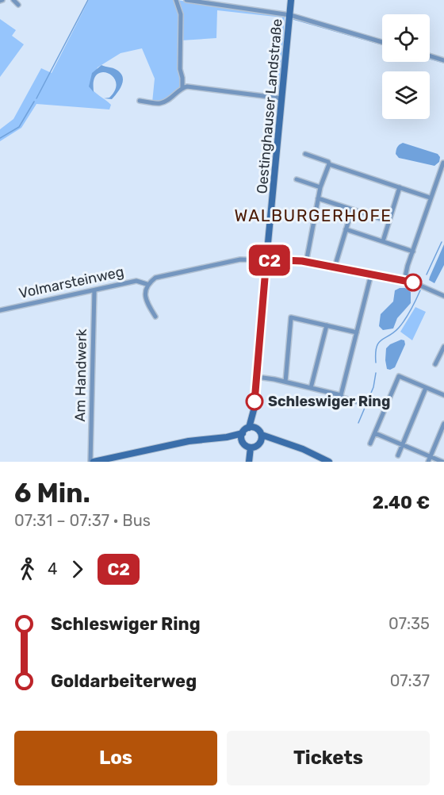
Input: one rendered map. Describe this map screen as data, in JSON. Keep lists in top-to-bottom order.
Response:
{
  "streets": {
    "street": ["Oestinghauser Landstraße", "Volmarsteinweg", "Am Handwerk"]
  },
  "crossings": [
    ["Oestinghauser Landstraße", "Volmarsteinweg"],
    ["Volmarsteinweg", "Am Handwerk"]
  ],
  "districts": ["WALBURGERHOFE"],
  "places": ["Schleswiger Ring"],
  "lines": ["bus line C2"],
  "page": {
    "on_map": "C2",
    "heading": ["6 Min.", "07:31 – 07:37 · Bus", "2.40 €"],
    "legs": ["4", "C2"],
    "list": [
      {
        "name": "Schleswiger Ring",
        "value": "07:35"
      },
      {
        "name": "Goldarbeiterweg",
        "value": "07:37"
      }
    ],
    "buttons": ["Los", "Tickets"]
  }
}
